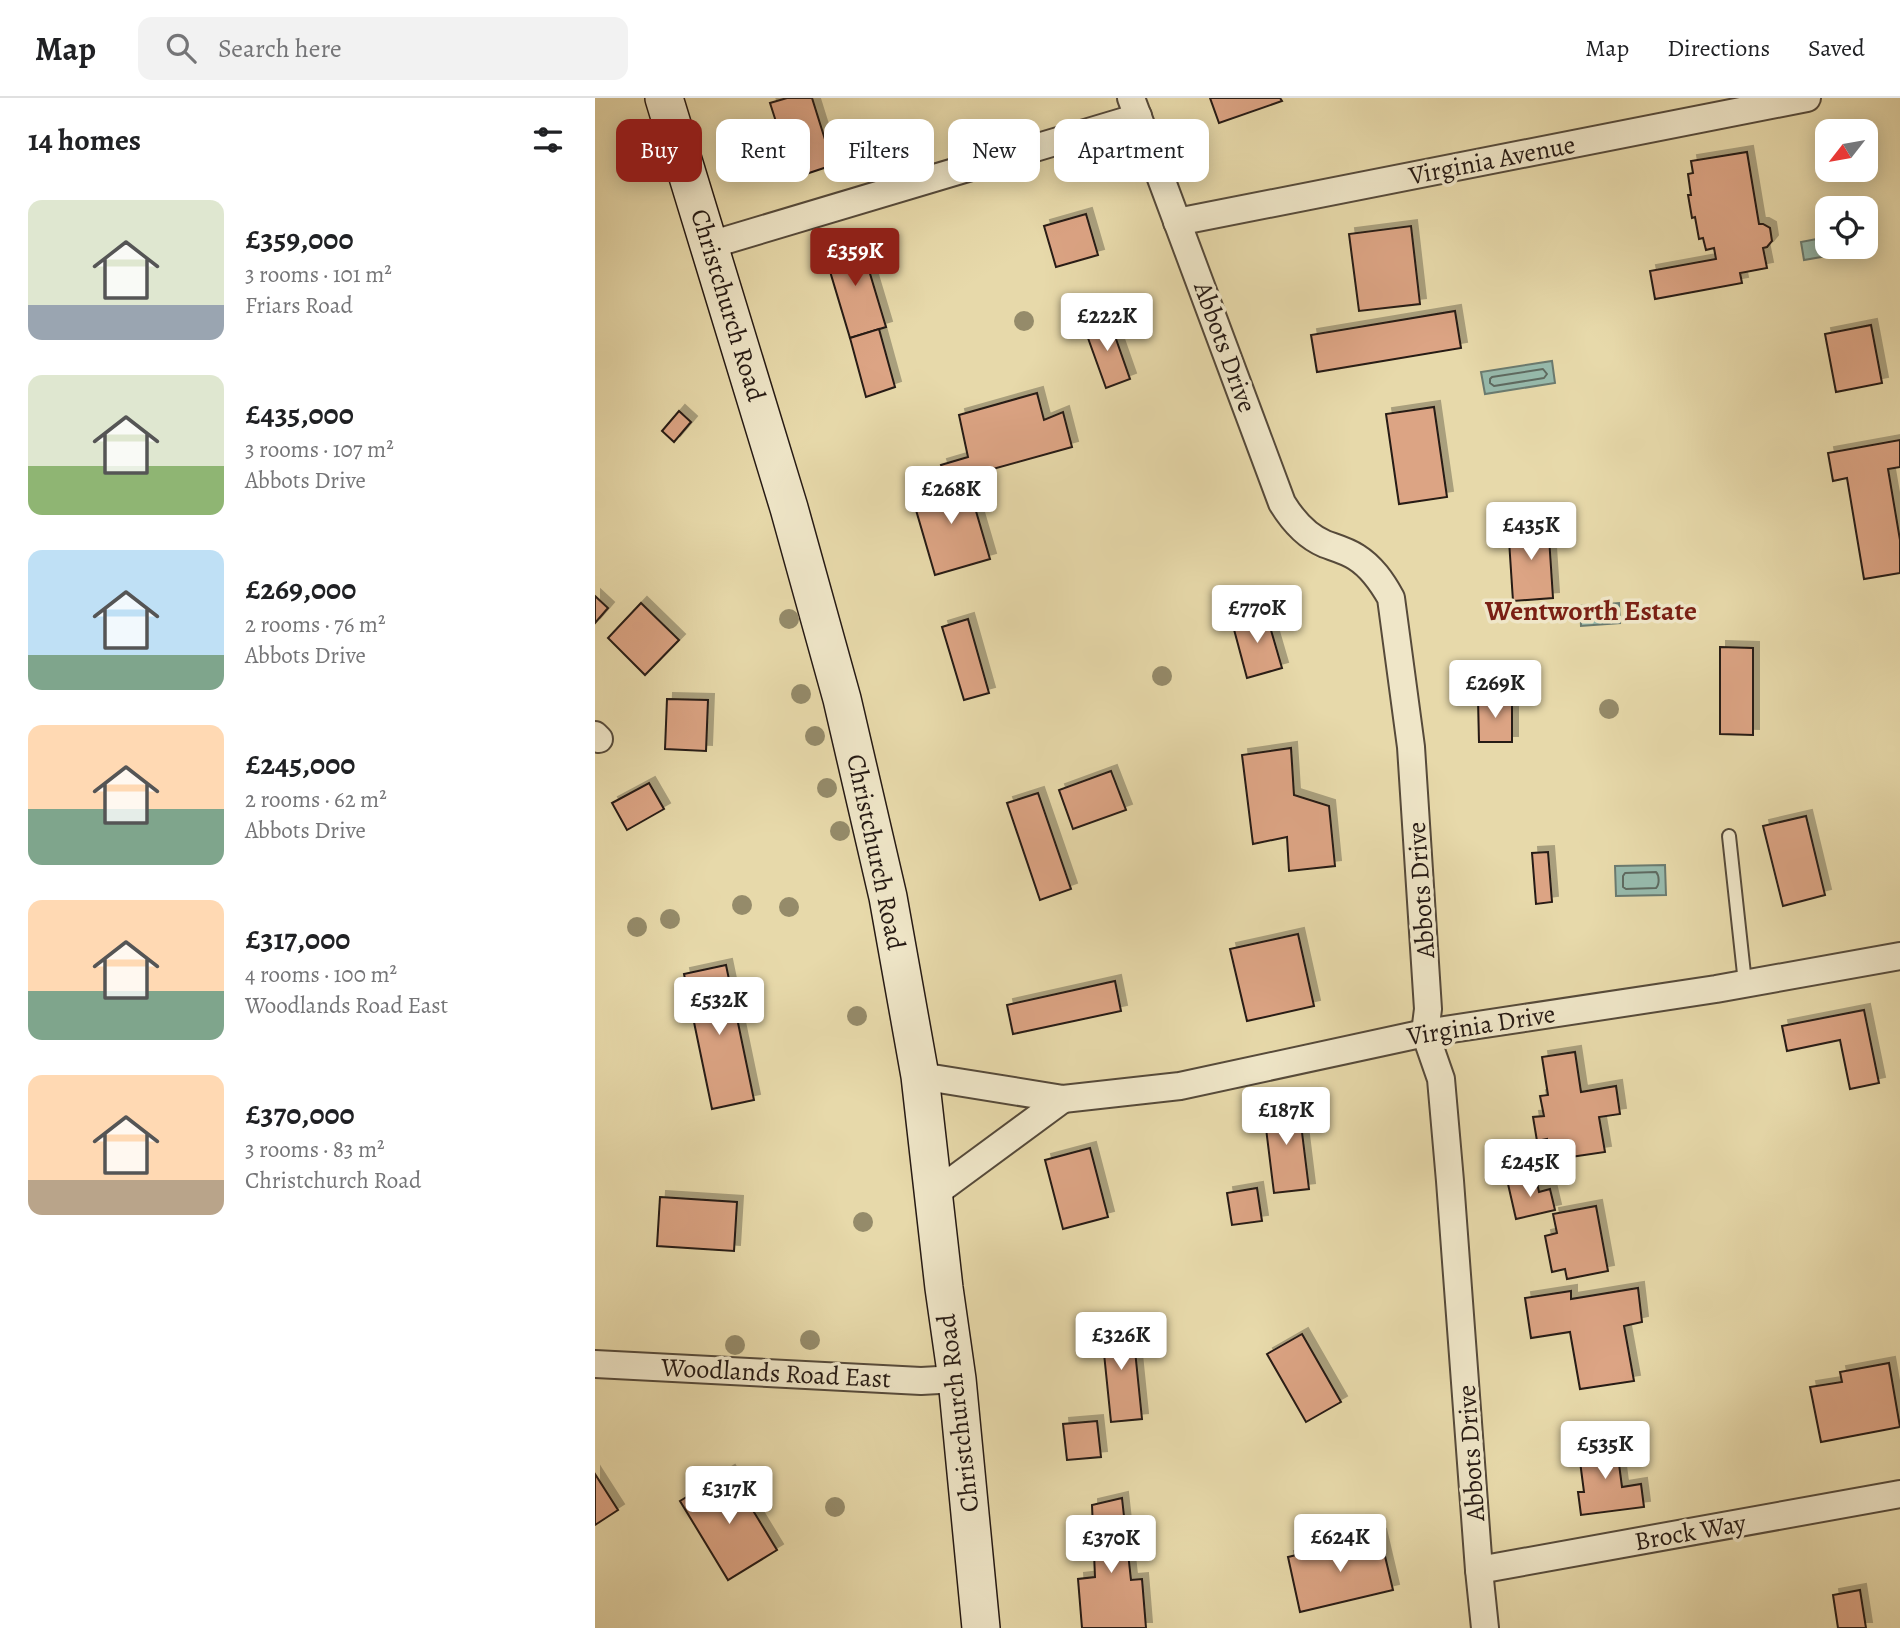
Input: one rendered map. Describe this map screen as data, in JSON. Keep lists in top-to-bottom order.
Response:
{
  "streets": {
    "main road": ["Christchurch Road"],
    "street": [
      "Virginia Avenue",
      "Abbots Drive",
      "Virginia Drive",
      "Woodlands Road East",
      "Brock Way"
    ]
  },
  "crossings": [
    ["Virginia Avenue", "Abbots Drive"],
    ["Christchurch Road", "Virginia Drive"],
    ["Christchurch Road", "Woodlands Road East"],
    ["Abbots Drive", "Virginia Drive"],
    ["Abbots Drive", "Brock Way"]
  ],
  "districts": ["Wentworth Estate"],
  "north": "bottom left",
  "page": {
    "header": "Map",
    "search": "Search here",
    "nav": ["Map", "Directions", "Saved"],
    "heading": "14 homes",
    "chip": [
      "Buy",
      "Rent",
      "Filters",
      "New",
      "Apartment"
    ],
    "list": [
      {
        "name": "£359,000",
        "note": "3 rooms · 101 m² · Friars Road"
      },
      {
        "name": "£435,000",
        "note": "3 rooms · 107 m² · Abbots Drive"
      },
      {
        "name": "£269,000",
        "note": "2 rooms · 76 m² · Abbots Drive"
      },
      {
        "name": "£245,000",
        "note": "2 rooms · 62 m² · Abbots Drive"
      },
      {
        "name": "£317,000",
        "note": "4 rooms · 100 m² · Woodlands Road East"
      },
      {
        "name": "£370,000",
        "note": "3 rooms · 83 m² · Christchurch Road"
      }
    ],
    "price": [
      "£359K",
      "£222K",
      "£268K",
      "£435K",
      "£770K",
      "£269K",
      "£532K",
      "£187K",
      "£245K",
      "£326K",
      "£535K",
      "£317K",
      "£624K",
      "£370K"
    ]
  }
}
